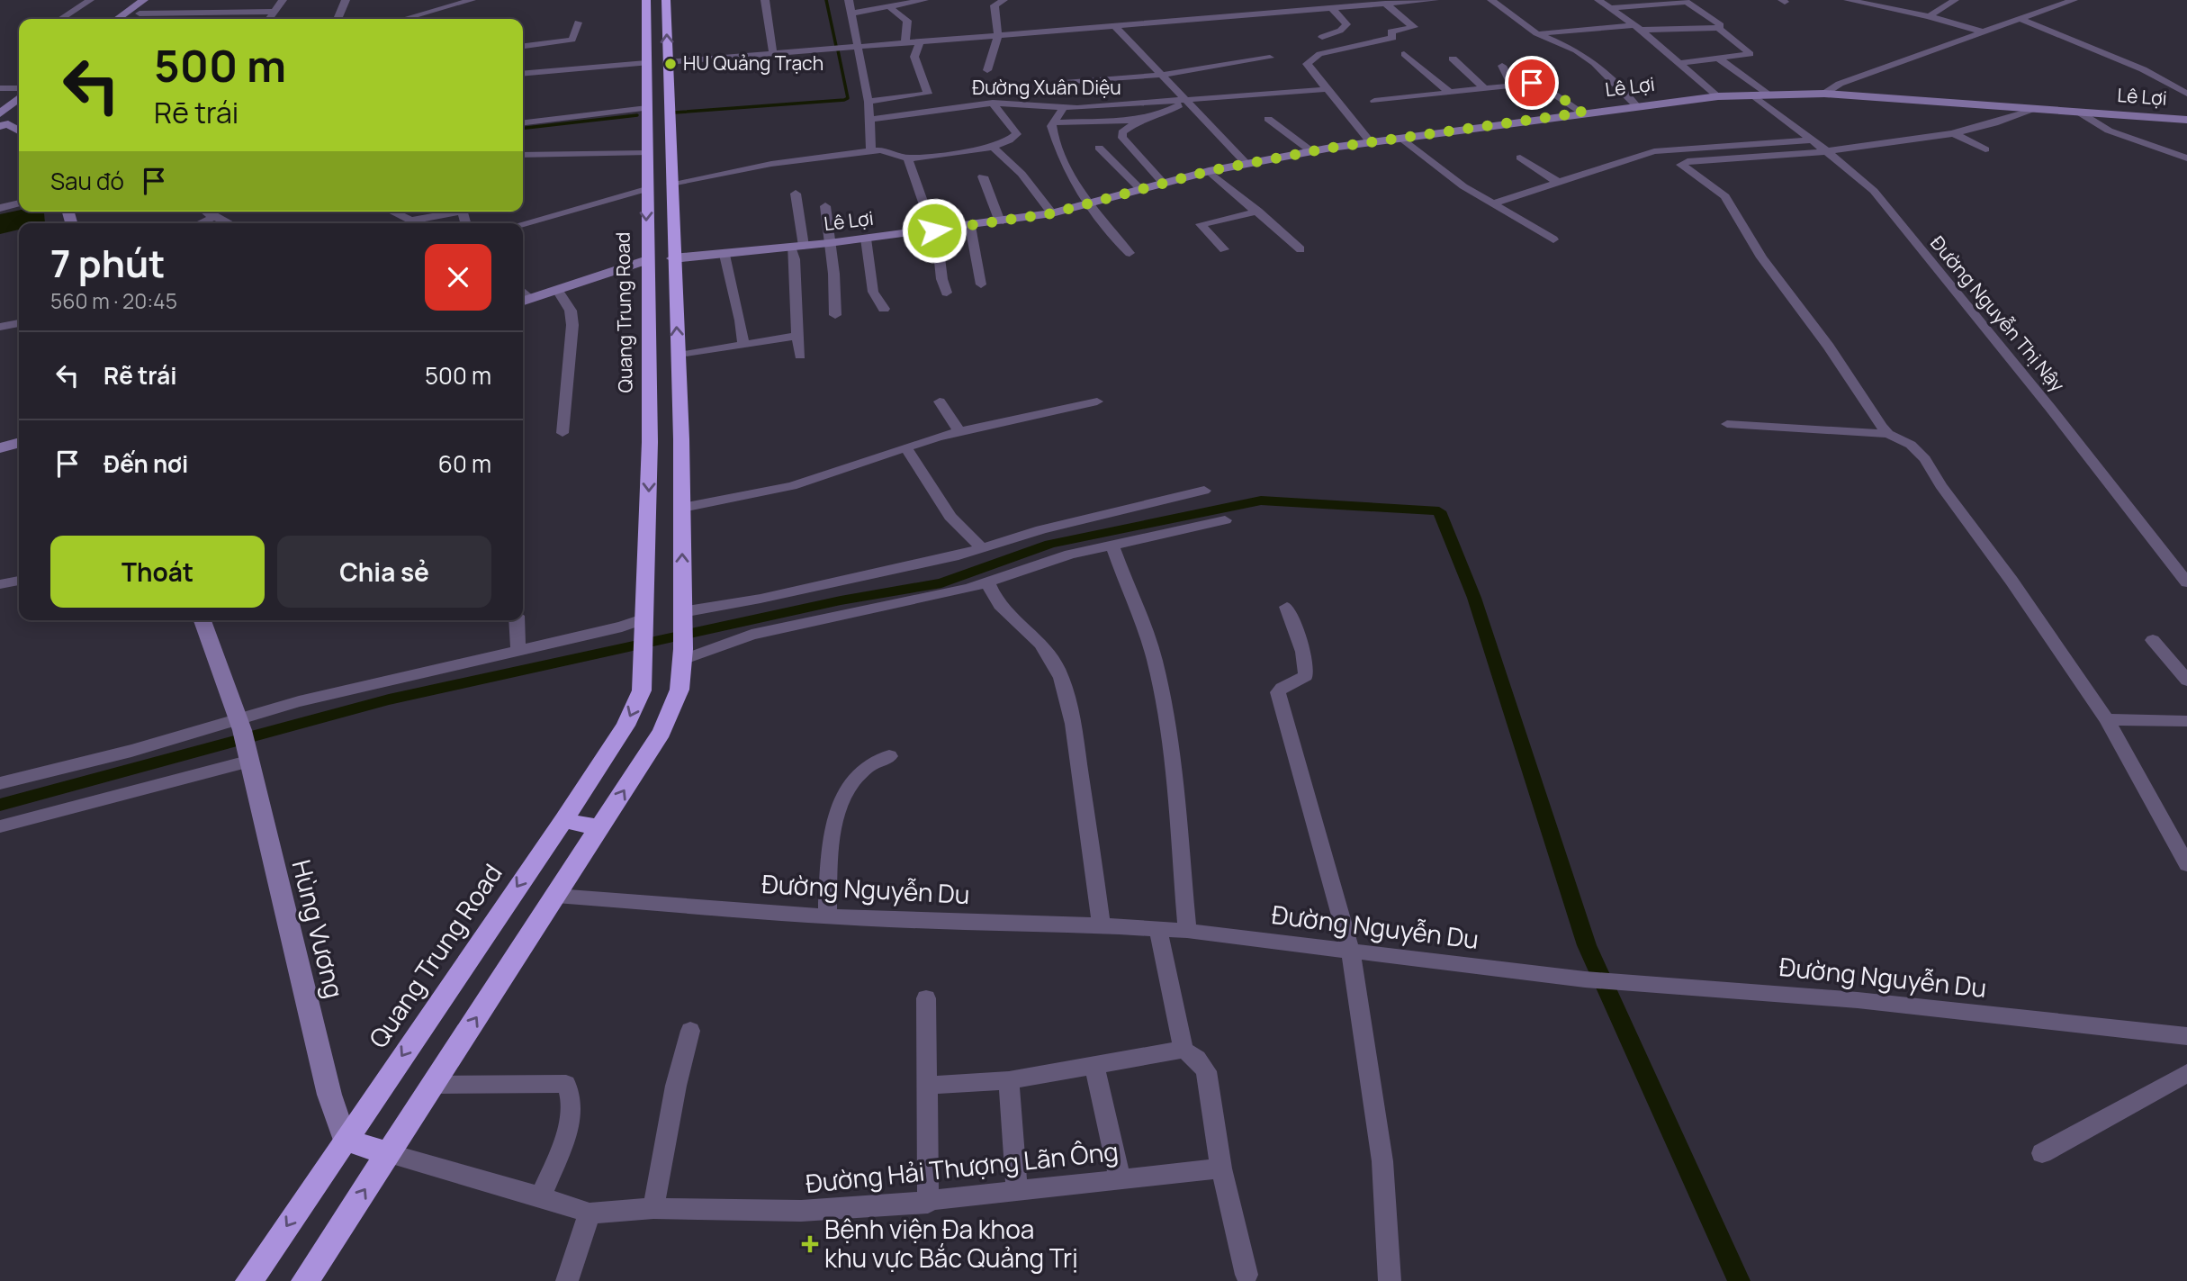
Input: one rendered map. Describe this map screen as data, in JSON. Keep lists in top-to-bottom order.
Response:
{
  "streets": {
    "highway": ["Quang Trung Road"],
    "street": [
      "Lê Lợi",
      "Đường Xuân Diệu",
      "Đường Nguyễn Thị Nậy",
      "Đường Nguyễn Du",
      "Hùng Vương",
      "Đường Hải Thượng Lãn Ông"
    ]
  },
  "crossings": [
    ["Lê Lợi", "Đường Nguyễn Thị Nậy"],
    ["Quang Trung Road", "Hùng Vương"]
  ],
  "places": {
    "other": ["HU Quảng Trạch"],
    "health": ["Bệnh viện Đa khoa khu vực Bắc Quảng Trị"]
  },
  "page": {
    "turn": ["500 m", "Rẽ trái"],
    "then": "Sau đó",
    "heading": ["7 phút", "560 m · 20:45"],
    "list": [
      {
        "name": "Rẽ trái",
        "value": "500 m"
      },
      {
        "name": "Đến nơi",
        "value": "60 m"
      }
    ],
    "buttons": ["Thoát", "Chia sẻ"]
  }
}
